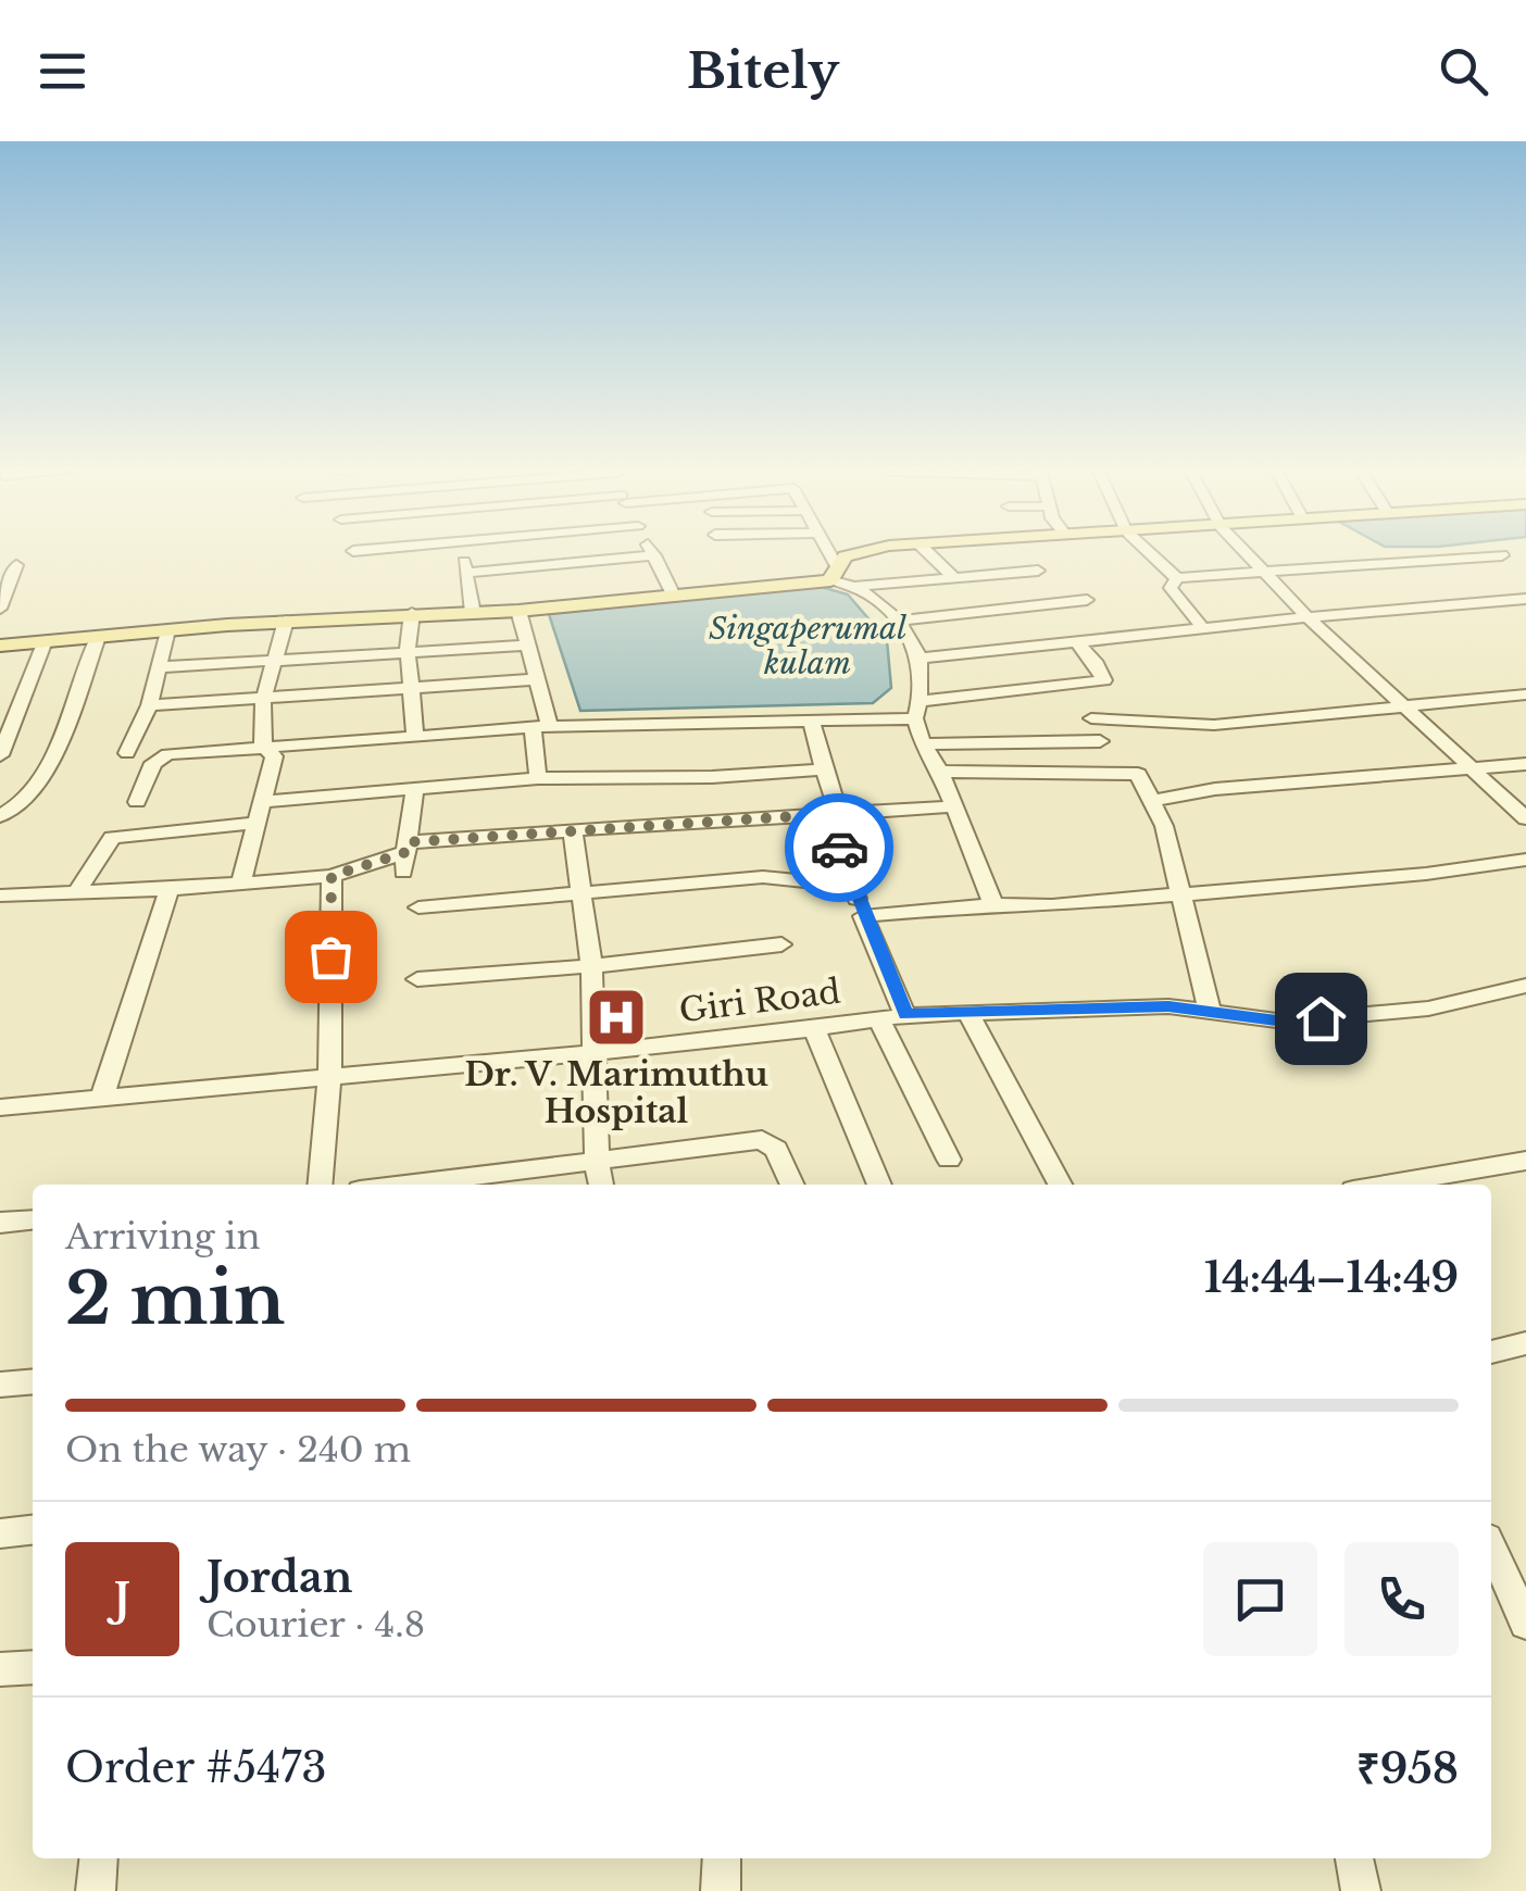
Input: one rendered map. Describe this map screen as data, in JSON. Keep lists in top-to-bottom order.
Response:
{
  "streets": {
    "street": ["Giri Road"]
  },
  "water": ["Singaperumal kulam"],
  "places": {
    "hospital": ["Dr. V. Marimuthu Hospital"]
  },
  "page": {
    "header": "Bitely",
    "heading": ["2 min", "Arriving in", "14:44–14:49"],
    "panel": [
      "Jordan",
      "Courier · 4.8",
      "Order #5473",
      "₹958"
    ],
    "bar": "On the way · 240 m",
    "round": "J"
  }
}
